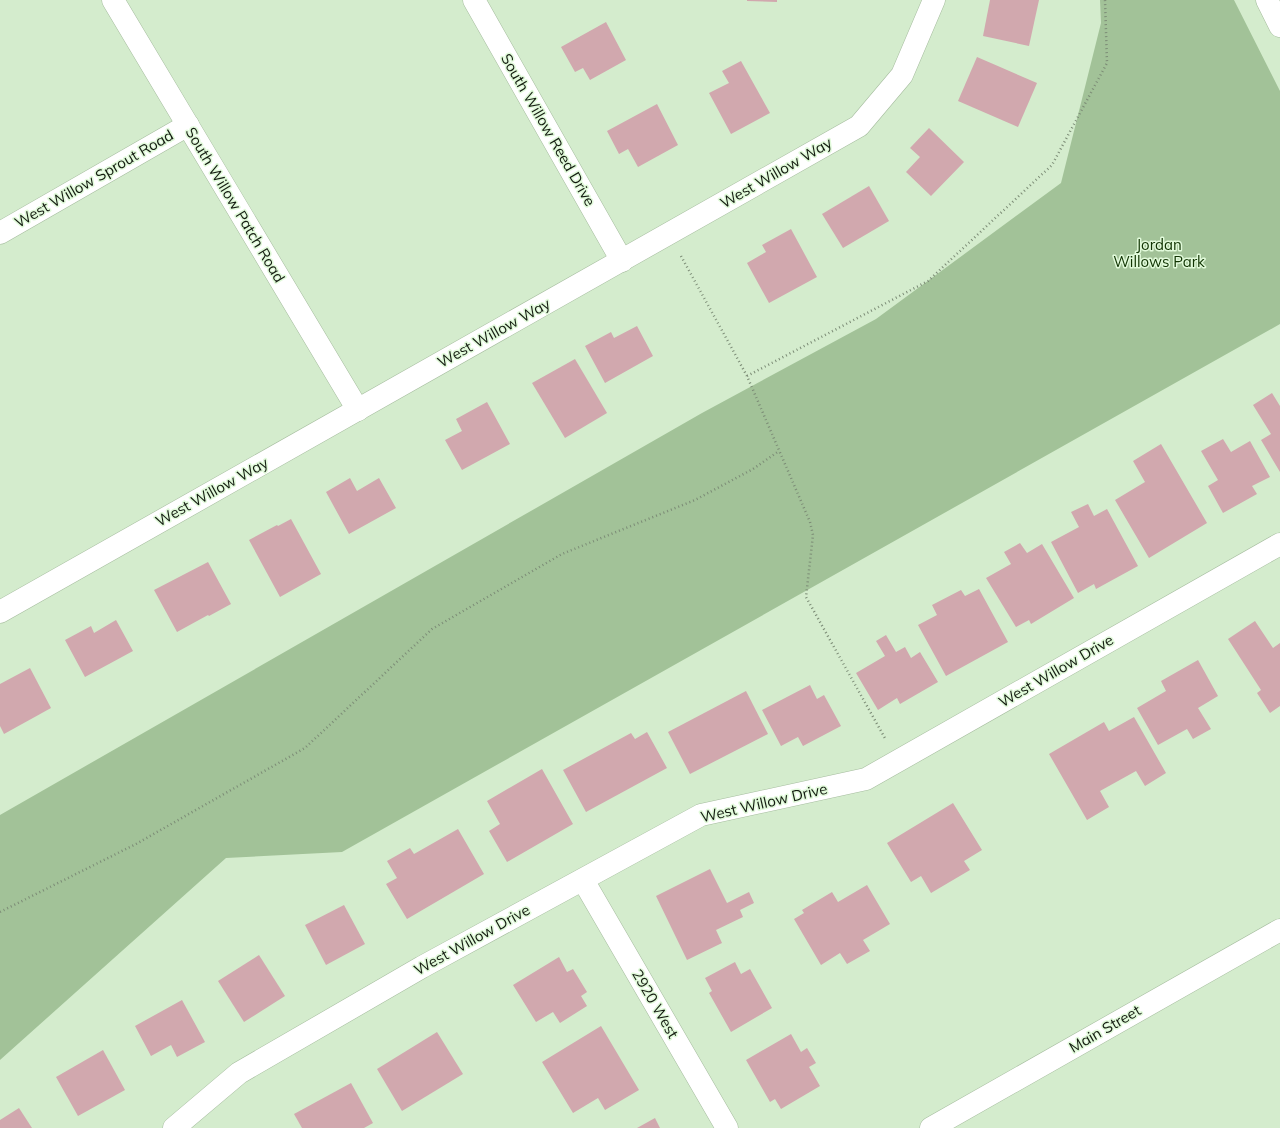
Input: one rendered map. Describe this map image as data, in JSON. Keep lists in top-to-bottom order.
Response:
{
  "streets": {
    "street": [
      "South Willow Reed Drive",
      "West Willow Way",
      "West Willow Sprout Road",
      "South Willow Patch Road",
      "West Willow Drive",
      "2920 West",
      "Main Street"
    ]
  },
  "crossings": [
    ["South Willow Reed Drive", "West Willow Way"],
    ["West Willow Way", "South Willow Patch Road"],
    ["West Willow Sprout Road", "South Willow Patch Road"],
    ["West Willow Drive", "2920 West"]
  ],
  "parks": ["Jordan Willows Park"]
}
